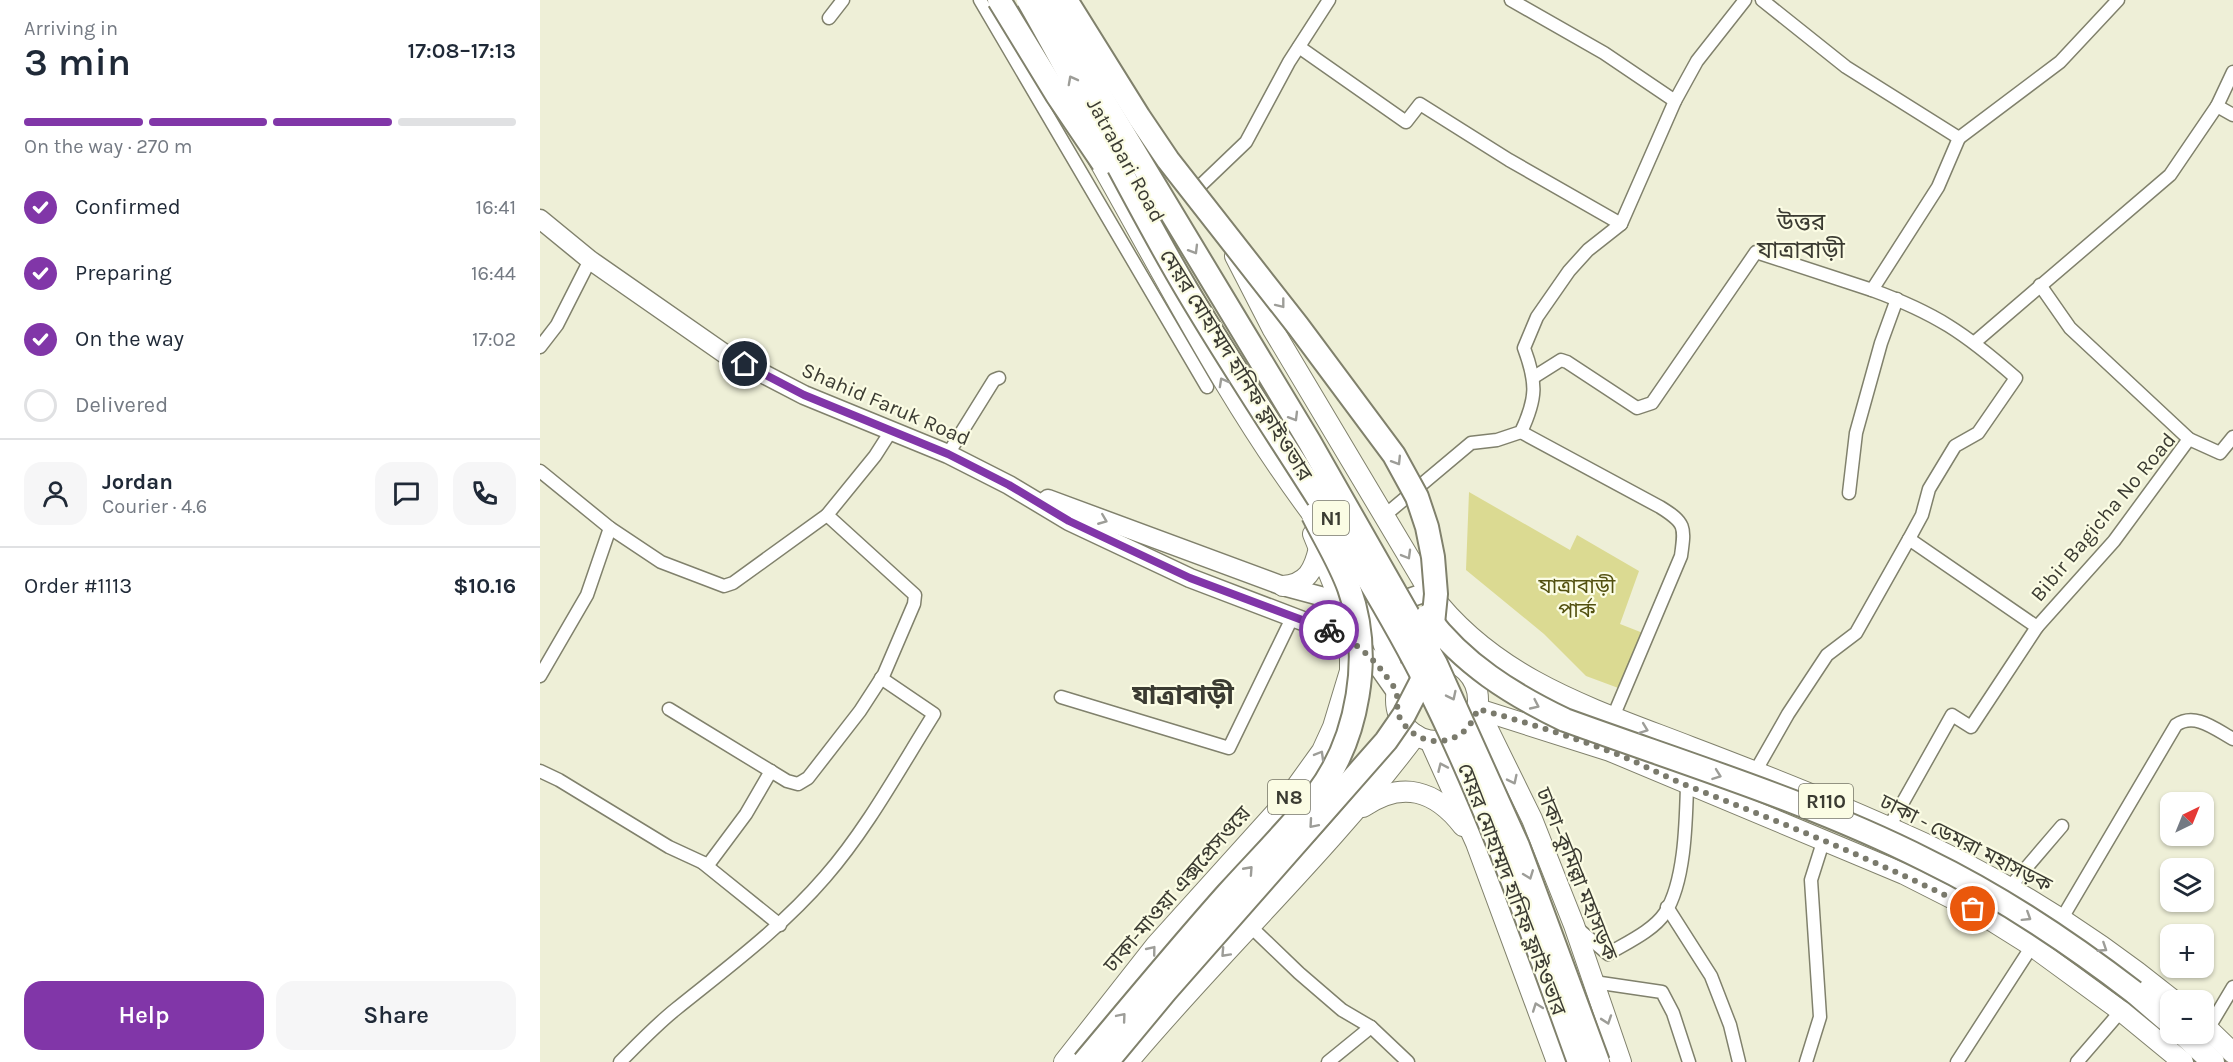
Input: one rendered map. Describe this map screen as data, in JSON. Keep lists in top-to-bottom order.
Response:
{
  "streets": {
    "highway": ["মেয়র মোহাম্মদ হানিফ ফ্লাইওভার", "N1"],
    "main road": [
      "Jatrabari Road",
      "Shahid Faruk Road",
      "N8",
      "R110",
      "ঢাকা - ডেমরা মহাসড়ক",
      "ঢাকা–কুমিল্লা মহাসড়ক",
      "ঢাকা-মাওয়া এক্সপ্রেসওয়ে"
    ],
    "street": ["Bibir Bagicha No Road"]
  },
  "crossings": [
    ["Jatrabari Road", "Shahid Faruk Road"],
    ["Jatrabari Road", "N8"],
    ["Jatrabari Road", "R110"],
    ["Jatrabari Road", "ঢাকা - ডেমরা মহাসড়ক"],
    ["Jatrabari Road", "ঢাকা–কুমিল্লা মহাসড়ক"],
    ["Jatrabari Road", "ঢাকা-মাওয়া এক্সপ্রেসওয়ে"],
    ["Shahid Faruk Road", "N8"],
    ["Shahid Faruk Road", "R110"],
    ["Shahid Faruk Road", "ঢাকা–কুমিল্লা মহাসড়ক"],
    ["Shahid Faruk Road", "ঢাকা-মাওয়া এক্সপ্রেসওয়ে"],
    ["N8", "R110"],
    ["N8", "ঢাকা–কুমিল্লা মহাসড়ক"],
    ["R110", "ঢাকা–কুমিল্লা মহাসড়ক"]
  ],
  "districts": ["উত্তর যাত্রাবাড়ী", "যাত্রাবাড়ী"],
  "parks": ["যাত্রাবাড়ী পার্ক"],
  "north": "top right",
  "page": {
    "heading": ["3 min", "Arriving in", "17:08–17:13"],
    "panel": [
      "Jordan",
      "Courier · 4.6",
      "Order #1113",
      "$10.16"
    ],
    "bar": "On the way · 270 m",
    "list": [
      ["Confirmed", "16:41"],
      ["Preparing", "16:44"],
      ["On the way", "17:02"],
      "Delivered"
    ],
    "map_buttons": ["+", "−"],
    "buttons": ["Help", "Share"]
  }
}
